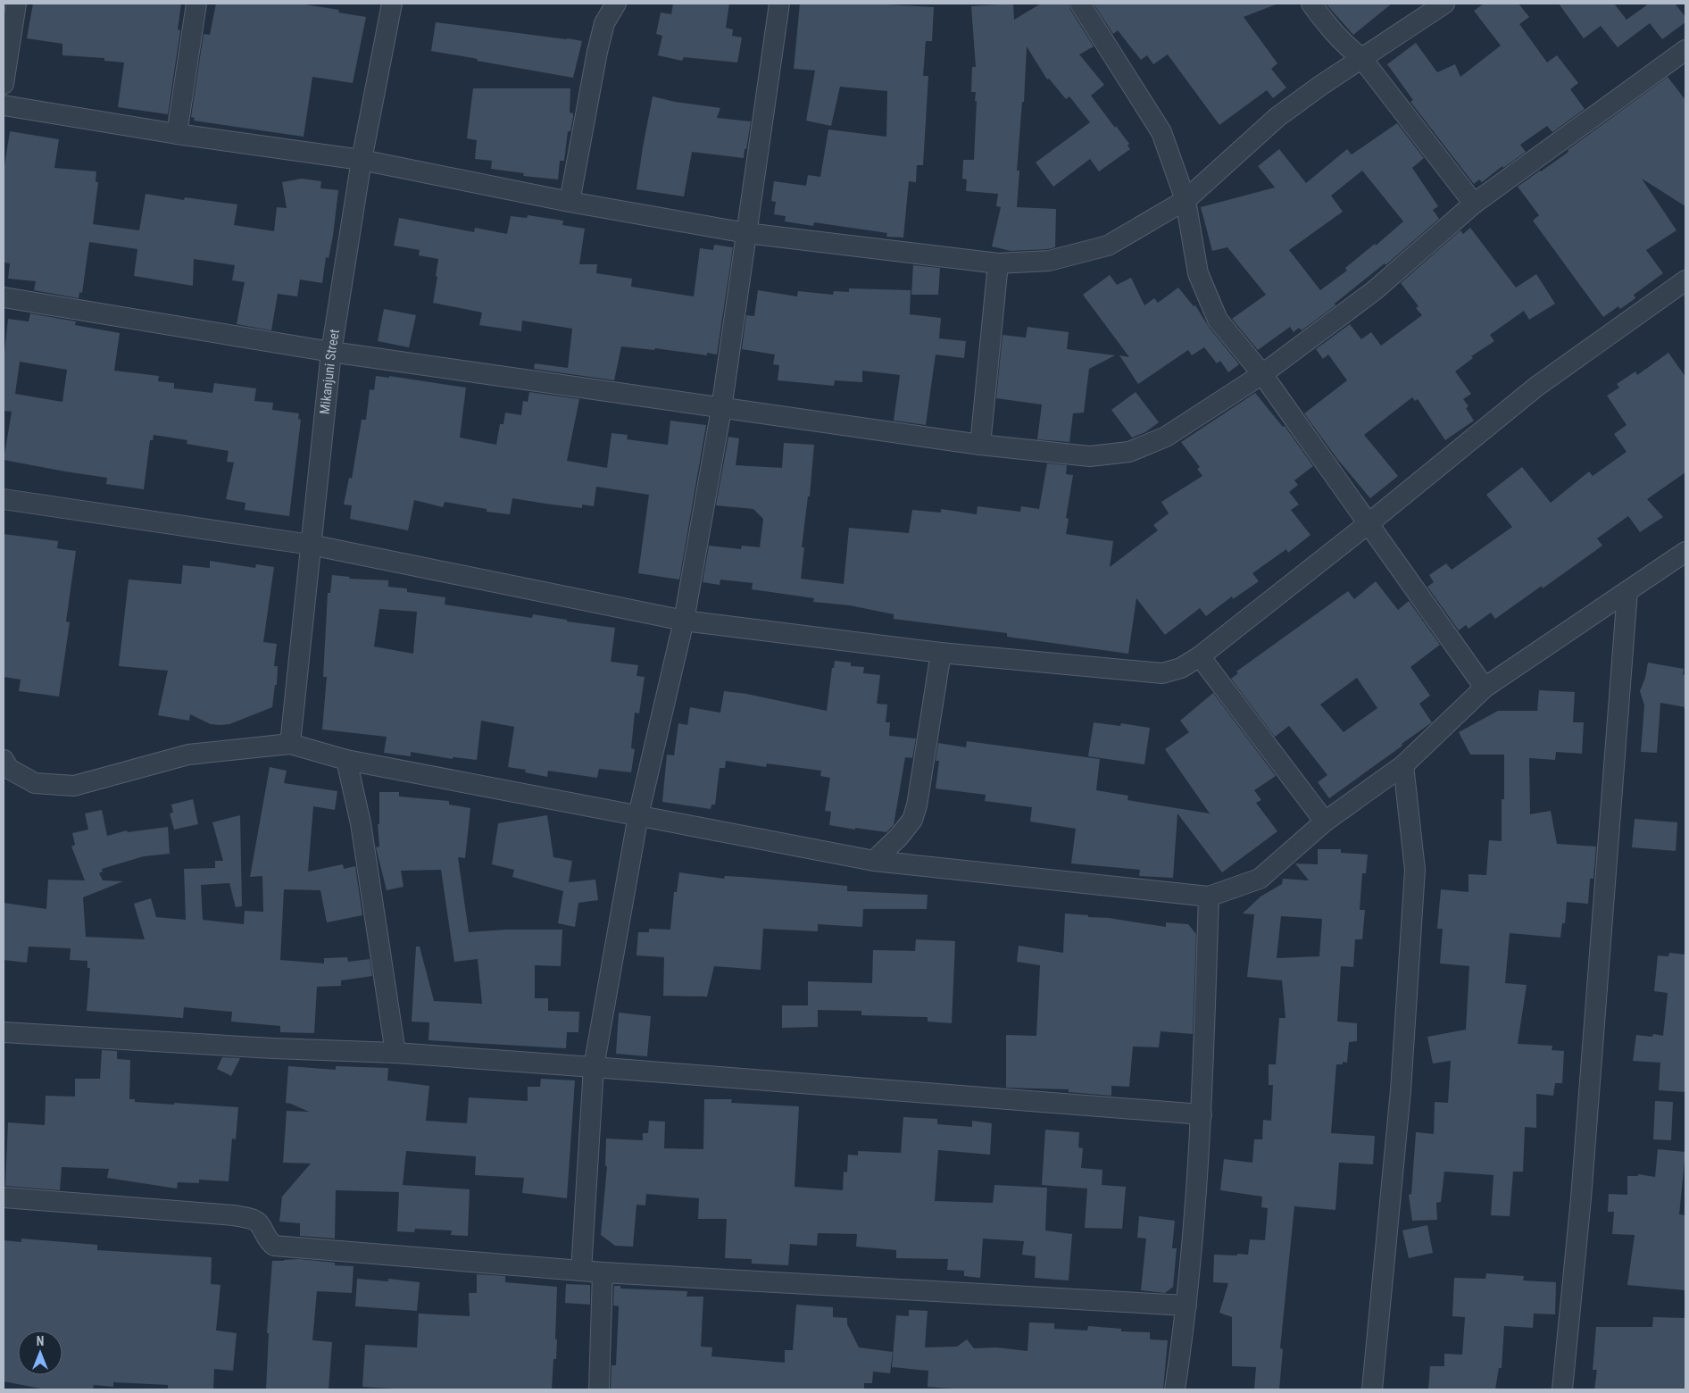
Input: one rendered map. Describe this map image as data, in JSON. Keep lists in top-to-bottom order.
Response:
{
  "streets": {
    "street": ["Mikanjuni Street"]
  },
  "north": "top"
}
